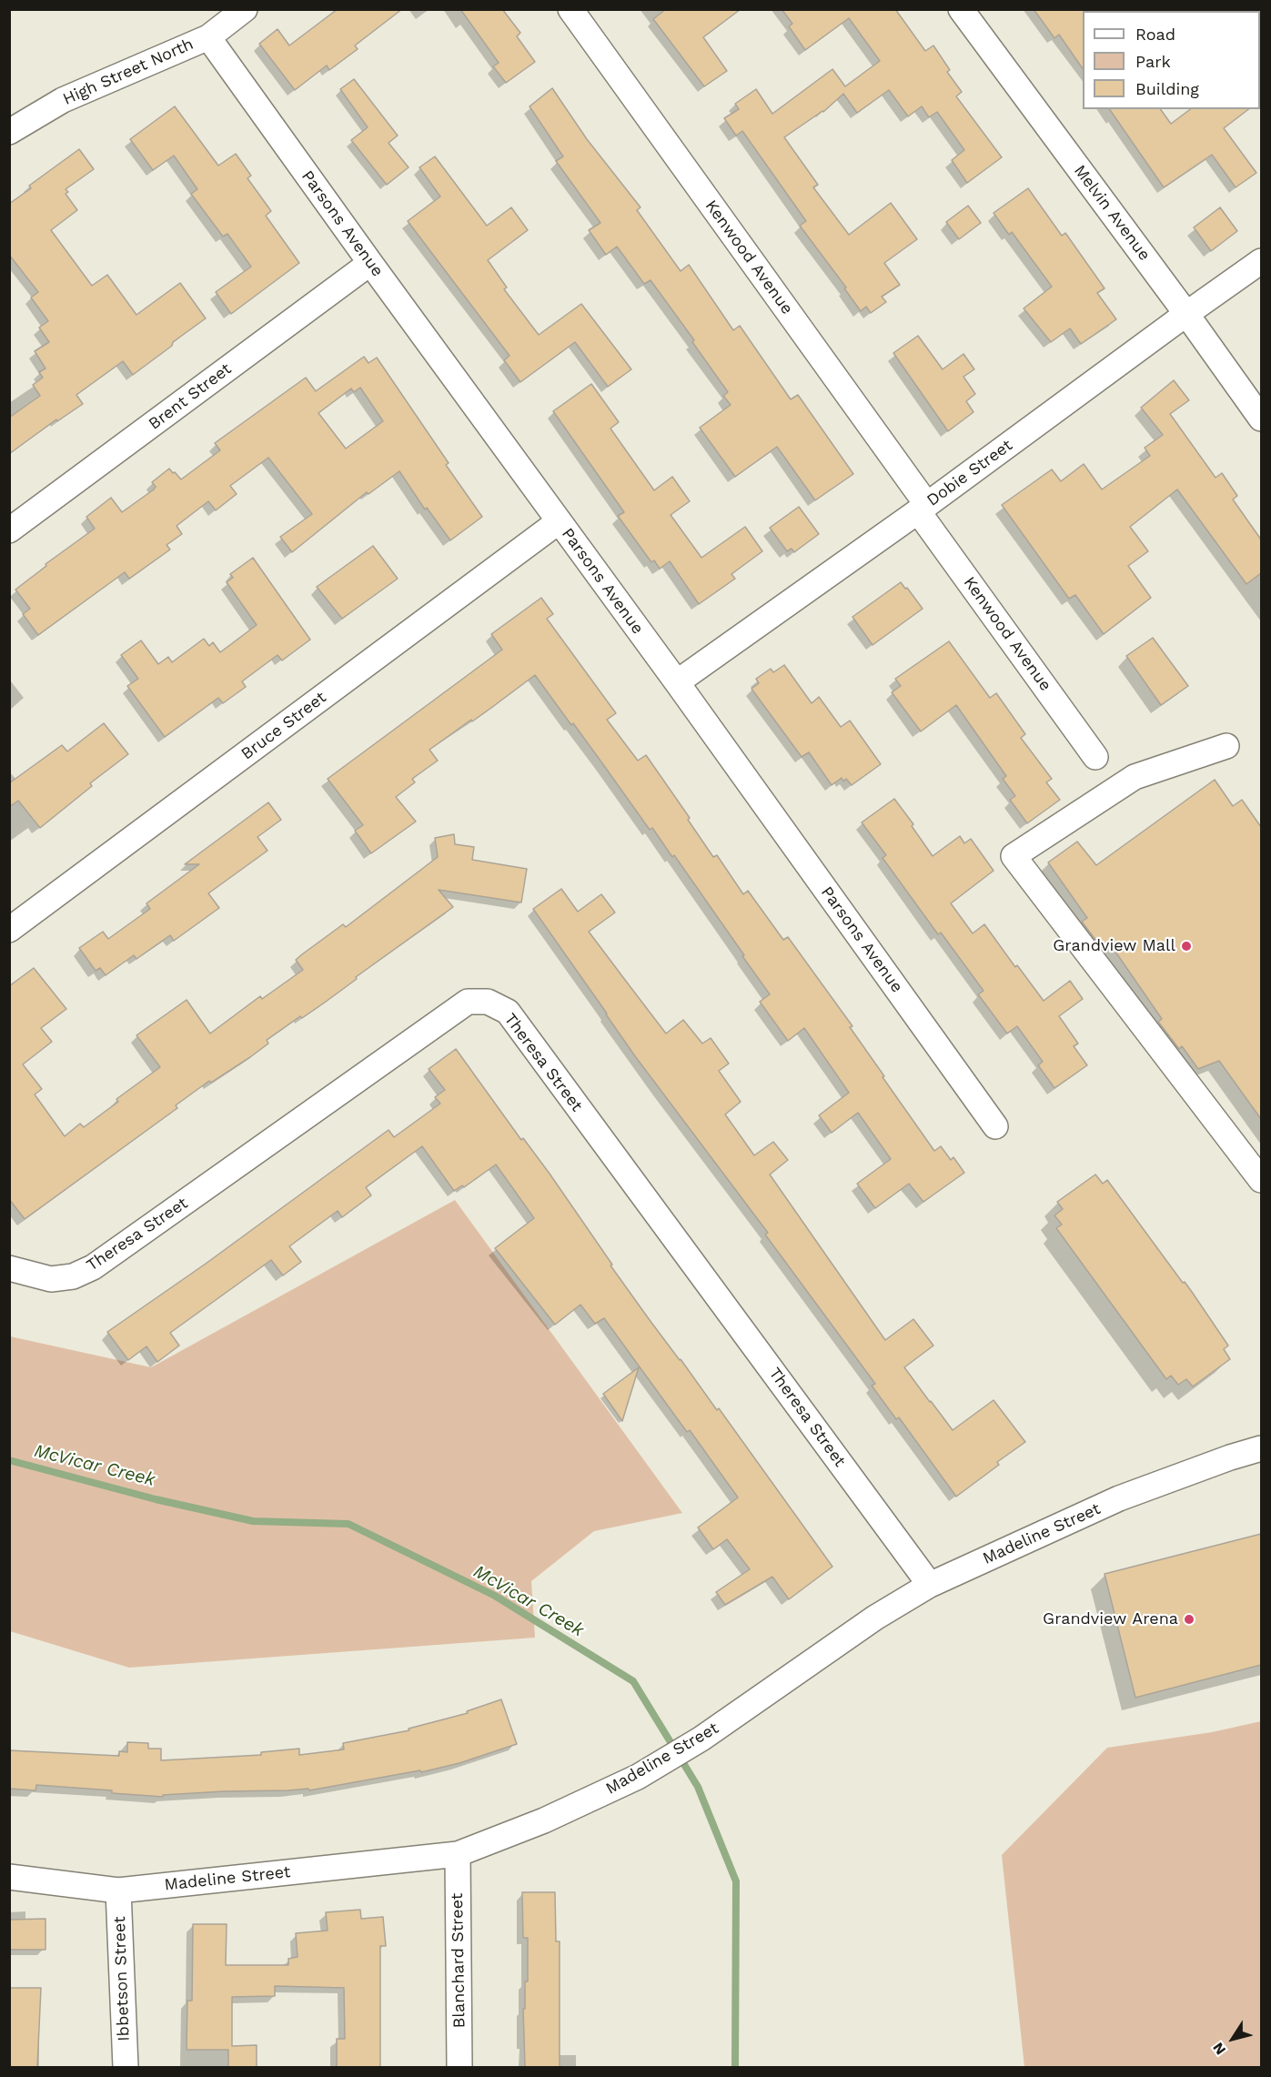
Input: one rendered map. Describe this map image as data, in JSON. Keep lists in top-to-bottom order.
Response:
{
  "streets": {
    "street": [
      "High Street North",
      "Melvin Avenue",
      "Parsons Avenue",
      "Kenwood Avenue",
      "Brent Street",
      "Dobie Street",
      "Bruce Street",
      "Theresa Street",
      "Madeline Street",
      "Blanchard Street",
      "Ibbetson Street"
    ]
  },
  "crossings": [
    ["High Street North", "Parsons Avenue"],
    ["Melvin Avenue", "Dobie Street"],
    ["Parsons Avenue", "Brent Street"],
    ["Parsons Avenue", "Dobie Street"],
    ["Parsons Avenue", "Bruce Street"],
    ["Kenwood Avenue", "Dobie Street"],
    ["Theresa Street", "Madeline Street"],
    ["Madeline Street", "Blanchard Street"],
    ["Madeline Street", "Ibbetson Street"]
  ],
  "water": ["McVicar Creek"],
  "places": ["Grandview Mall", "Grandview Arena"],
  "legend": ["Road", "Park", "Building"],
  "north": "bottom left"
}
